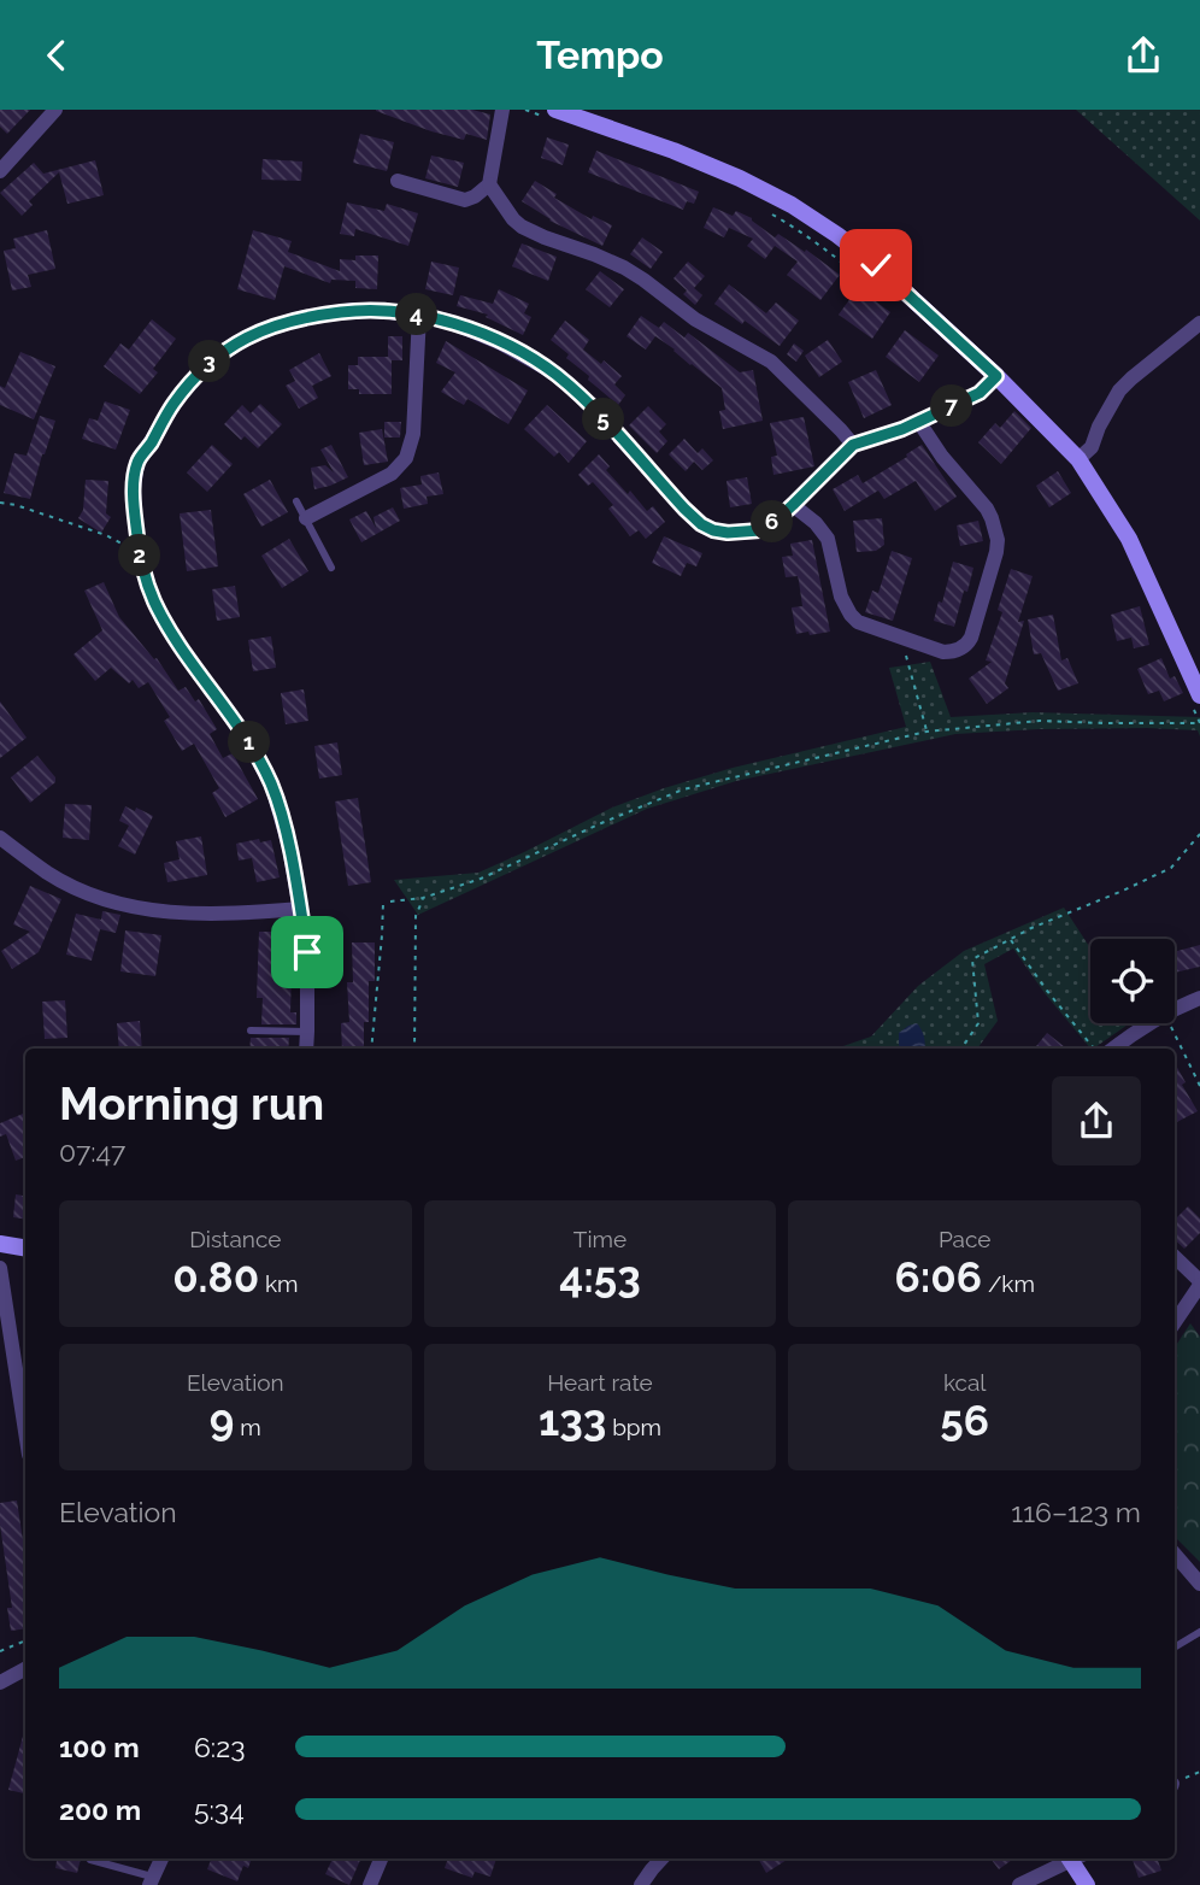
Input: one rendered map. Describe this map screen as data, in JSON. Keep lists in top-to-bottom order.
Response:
{
  "page": {
    "header": "Tempo",
    "pins": [
      "4",
      "3",
      "7",
      "5",
      "6",
      "2",
      "1"
    ],
    "heading": ["Morning run", "07:47"],
    "stats": [
      ["Distance", "0.80 km"],
      ["Time", "4:53"],
      ["Pace", "6:06 /km"],
      ["Elevation", "9 m"],
      ["Heart rate", "133 bpm"],
      ["kcal", "56"]
    ],
    "chart": ["Elevation", "116–123 m"],
    "list": [
      {
        "name": "100 m",
        "note": "6:23"
      },
      {
        "name": "200 m",
        "note": "5:34"
      }
    ]
  }
}
